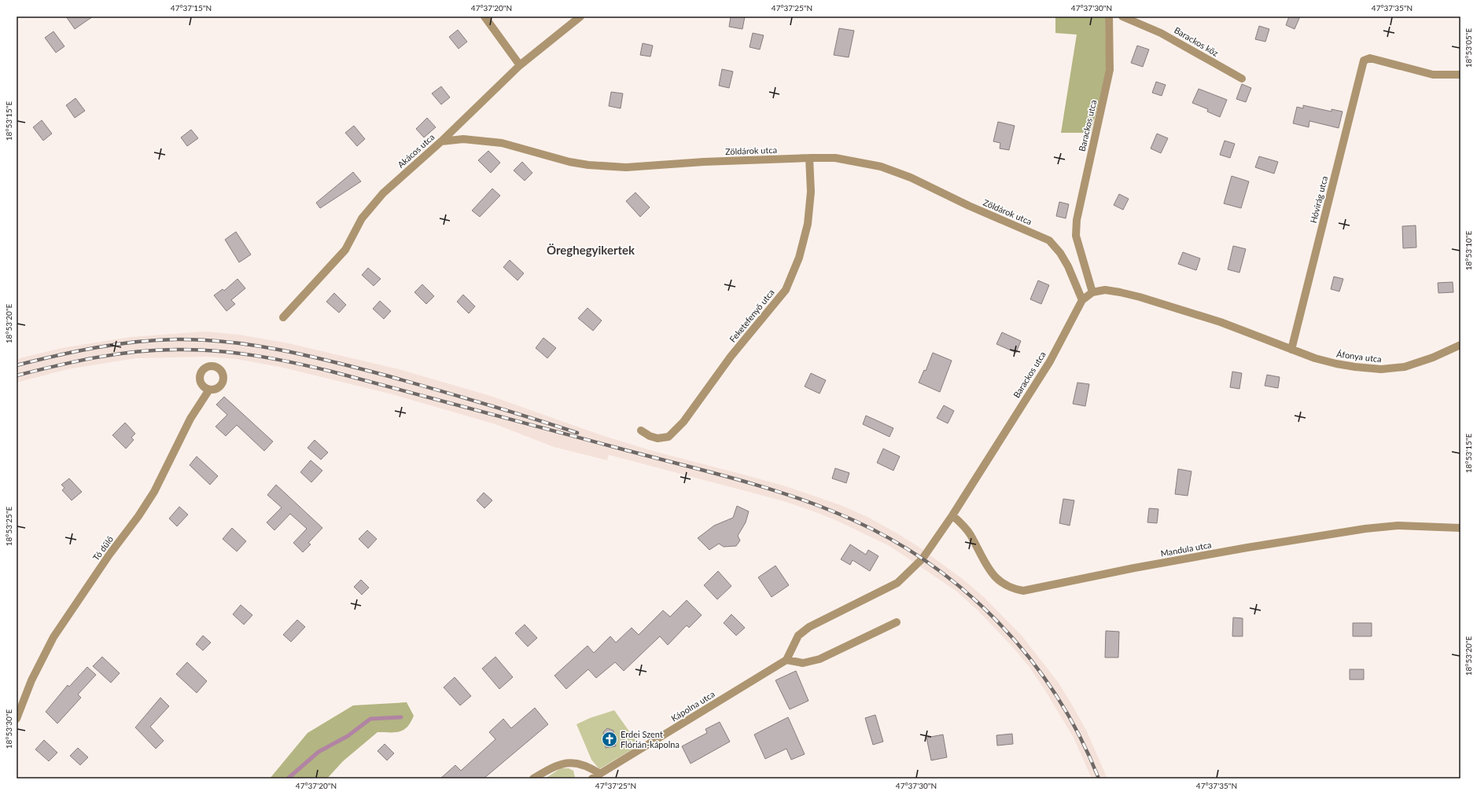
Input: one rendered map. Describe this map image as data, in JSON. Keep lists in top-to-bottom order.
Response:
{
  "streets": {
    "street": [
      "Barackos köz",
      "Barackos utca",
      "Akácos utca",
      "Zöldárok utca",
      "Hóvirág utca",
      "Feketefenyő utca",
      "Áfonya utca",
      "Tó dűlő",
      "Mandula utca",
      "Kápolna utca"
    ]
  },
  "crossings": [
    ["Barackos utca", "Zöldárok utca"],
    ["Barackos utca", "Áfonya utca"],
    ["Barackos utca", "Mandula utca"],
    ["Akácos utca", "Zöldárok utca"],
    ["Zöldárok utca", "Feketefenyő utca"],
    ["Hóvirág utca", "Áfonya utca"]
  ],
  "districts": ["Öreghegyikertek"],
  "places": {
    "church": ["Erdei Szent Flórián-kápolna"]
  },
  "coordinates": [
    "47°37'15\"N",
    "47°37'20\"N",
    "47°37'25\"N",
    "47°37'30\"N",
    "47°37'35\"N",
    "18°53'05\"E",
    "18°53'15\"E",
    "18°53'10\"E",
    "18°53'20\"E",
    "18°53'25\"E",
    "18°53'30\"E"
  ]
}
